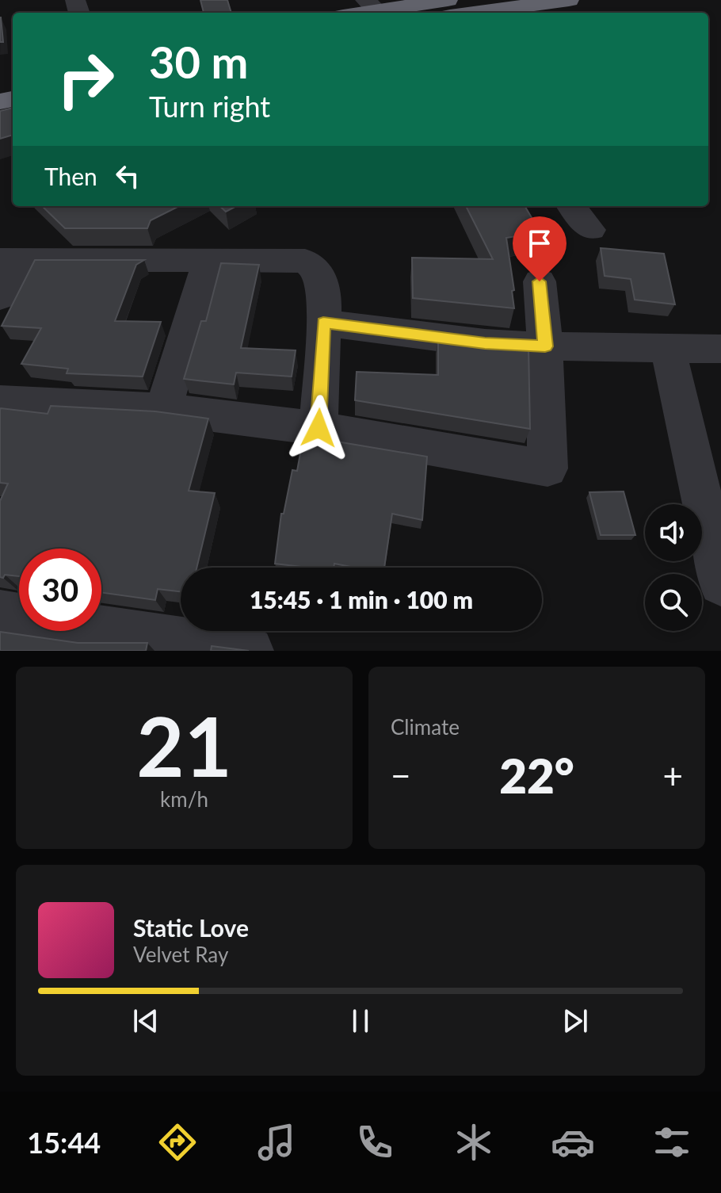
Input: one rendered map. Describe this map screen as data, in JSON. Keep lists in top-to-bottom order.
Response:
{
  "page": {
    "turn": ["30 m", "Turn right"],
    "then": "Then",
    "limit": "30",
    "trip": "15:45 · 1 min · 100 m",
    "tile": [
      ["21", "km/h"],
      "Climate"
    ],
    "heat": ["−", "22°", "+"],
    "song": ["Static Love", "Velvet Ray"],
    "tabs": "15:44"
  }
}
